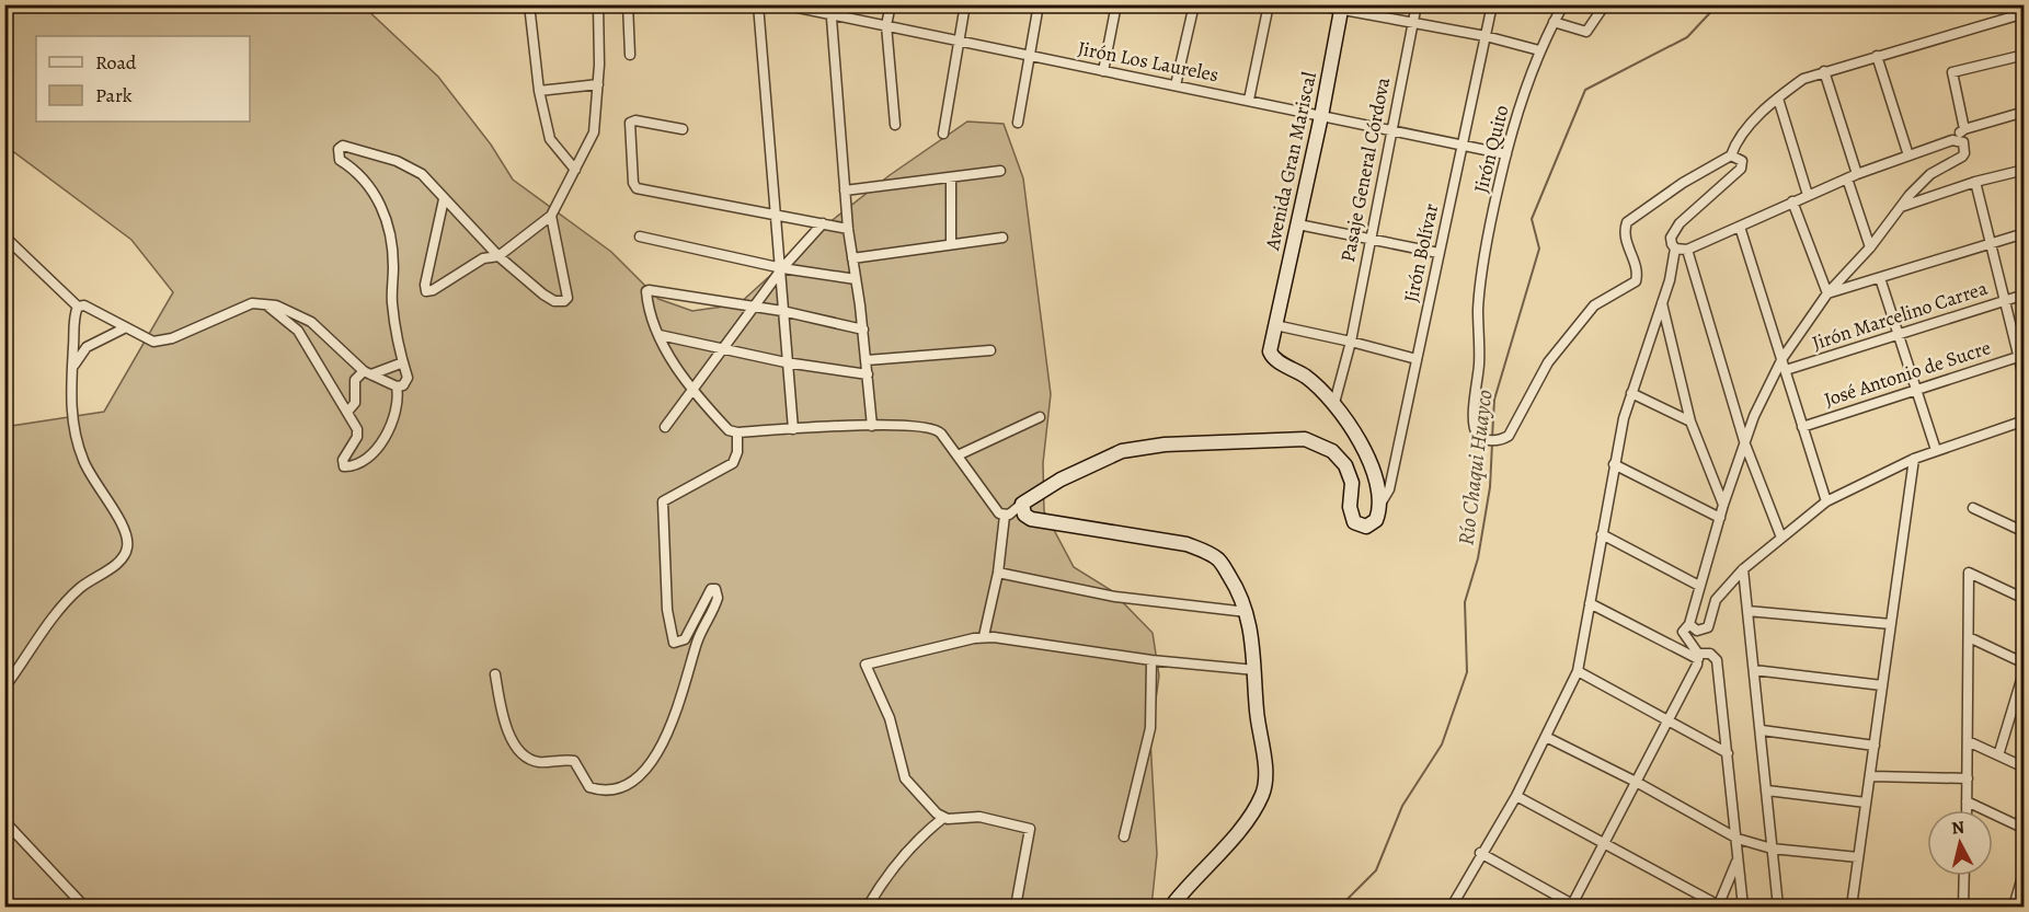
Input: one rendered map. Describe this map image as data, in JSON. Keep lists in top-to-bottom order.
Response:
{
  "streets": {
    "street": [
      "Jirón Los Laureles",
      "Jirón Quito",
      "Avenida Gran Mariscal",
      "Pasaje General Córdova",
      "Jirón Bolívar",
      "Jirón Marcelino Carrea",
      "José Antonio de Sucre"
    ]
  },
  "crossings": [
    ["Jirón Los Laureles", "Jirón Quito"],
    ["Jirón Los Laureles", "Avenida Gran Mariscal"],
    ["Jirón Los Laureles", "Pasaje General Córdova"],
    ["Jirón Los Laureles", "Jirón Bolívar"],
    ["Avenida Gran Mariscal", "Pasaje General Córdova"]
  ],
  "water": ["Río Chaqui Huayco"],
  "legend": ["Road", "Park"],
  "north": "top"
}
